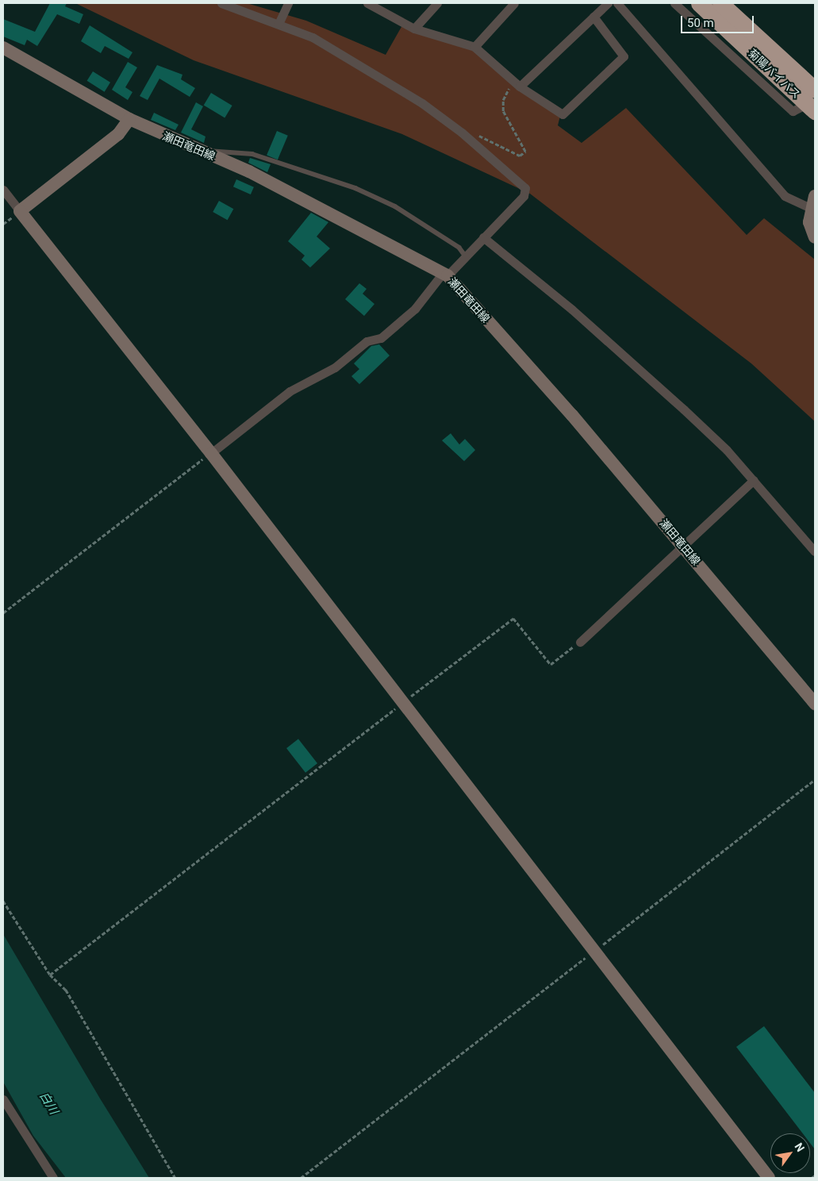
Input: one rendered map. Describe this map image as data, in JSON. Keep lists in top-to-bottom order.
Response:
{
  "streets": {
    "highway": ["菊陽バイパス"],
    "street": ["瀬田竜田線"]
  },
  "water": ["白川"],
  "scale_bar": "50 m",
  "north": "top right"
}
